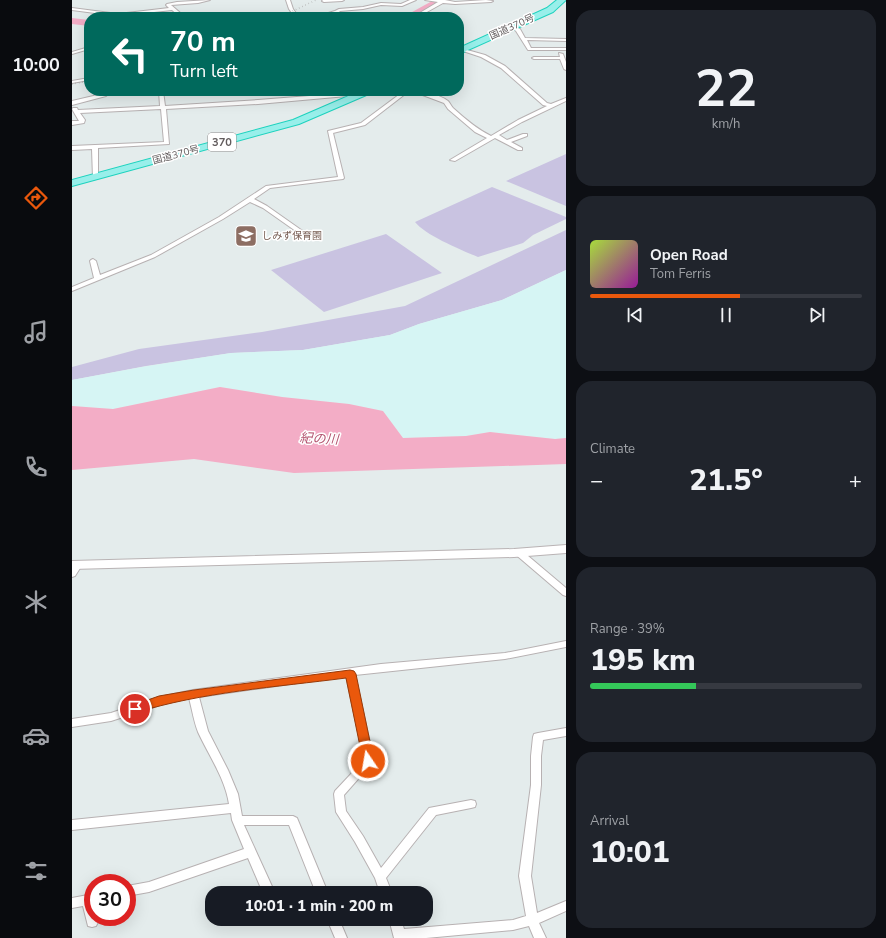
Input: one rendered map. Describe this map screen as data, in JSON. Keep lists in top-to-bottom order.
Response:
{
  "streets": {
    "highway": ["国道370号", "370"]
  },
  "water": ["紀の川"],
  "places": {
    "school or university": ["しみず保育園"]
  },
  "page": {
    "tabs": "10:00",
    "tile": [
      ["22", "km/h"],
      "Climate",
      ["Range · 39%", "195 km"],
      ["Arrival", "10:01"]
    ],
    "turn": ["70 m", "Turn left"],
    "song": ["Open Road", "Tom Ferris"],
    "heat": ["−", "21.5°", "+"],
    "limit": "30",
    "trip": "10:01 · 1 min · 200 m"
  }
}
